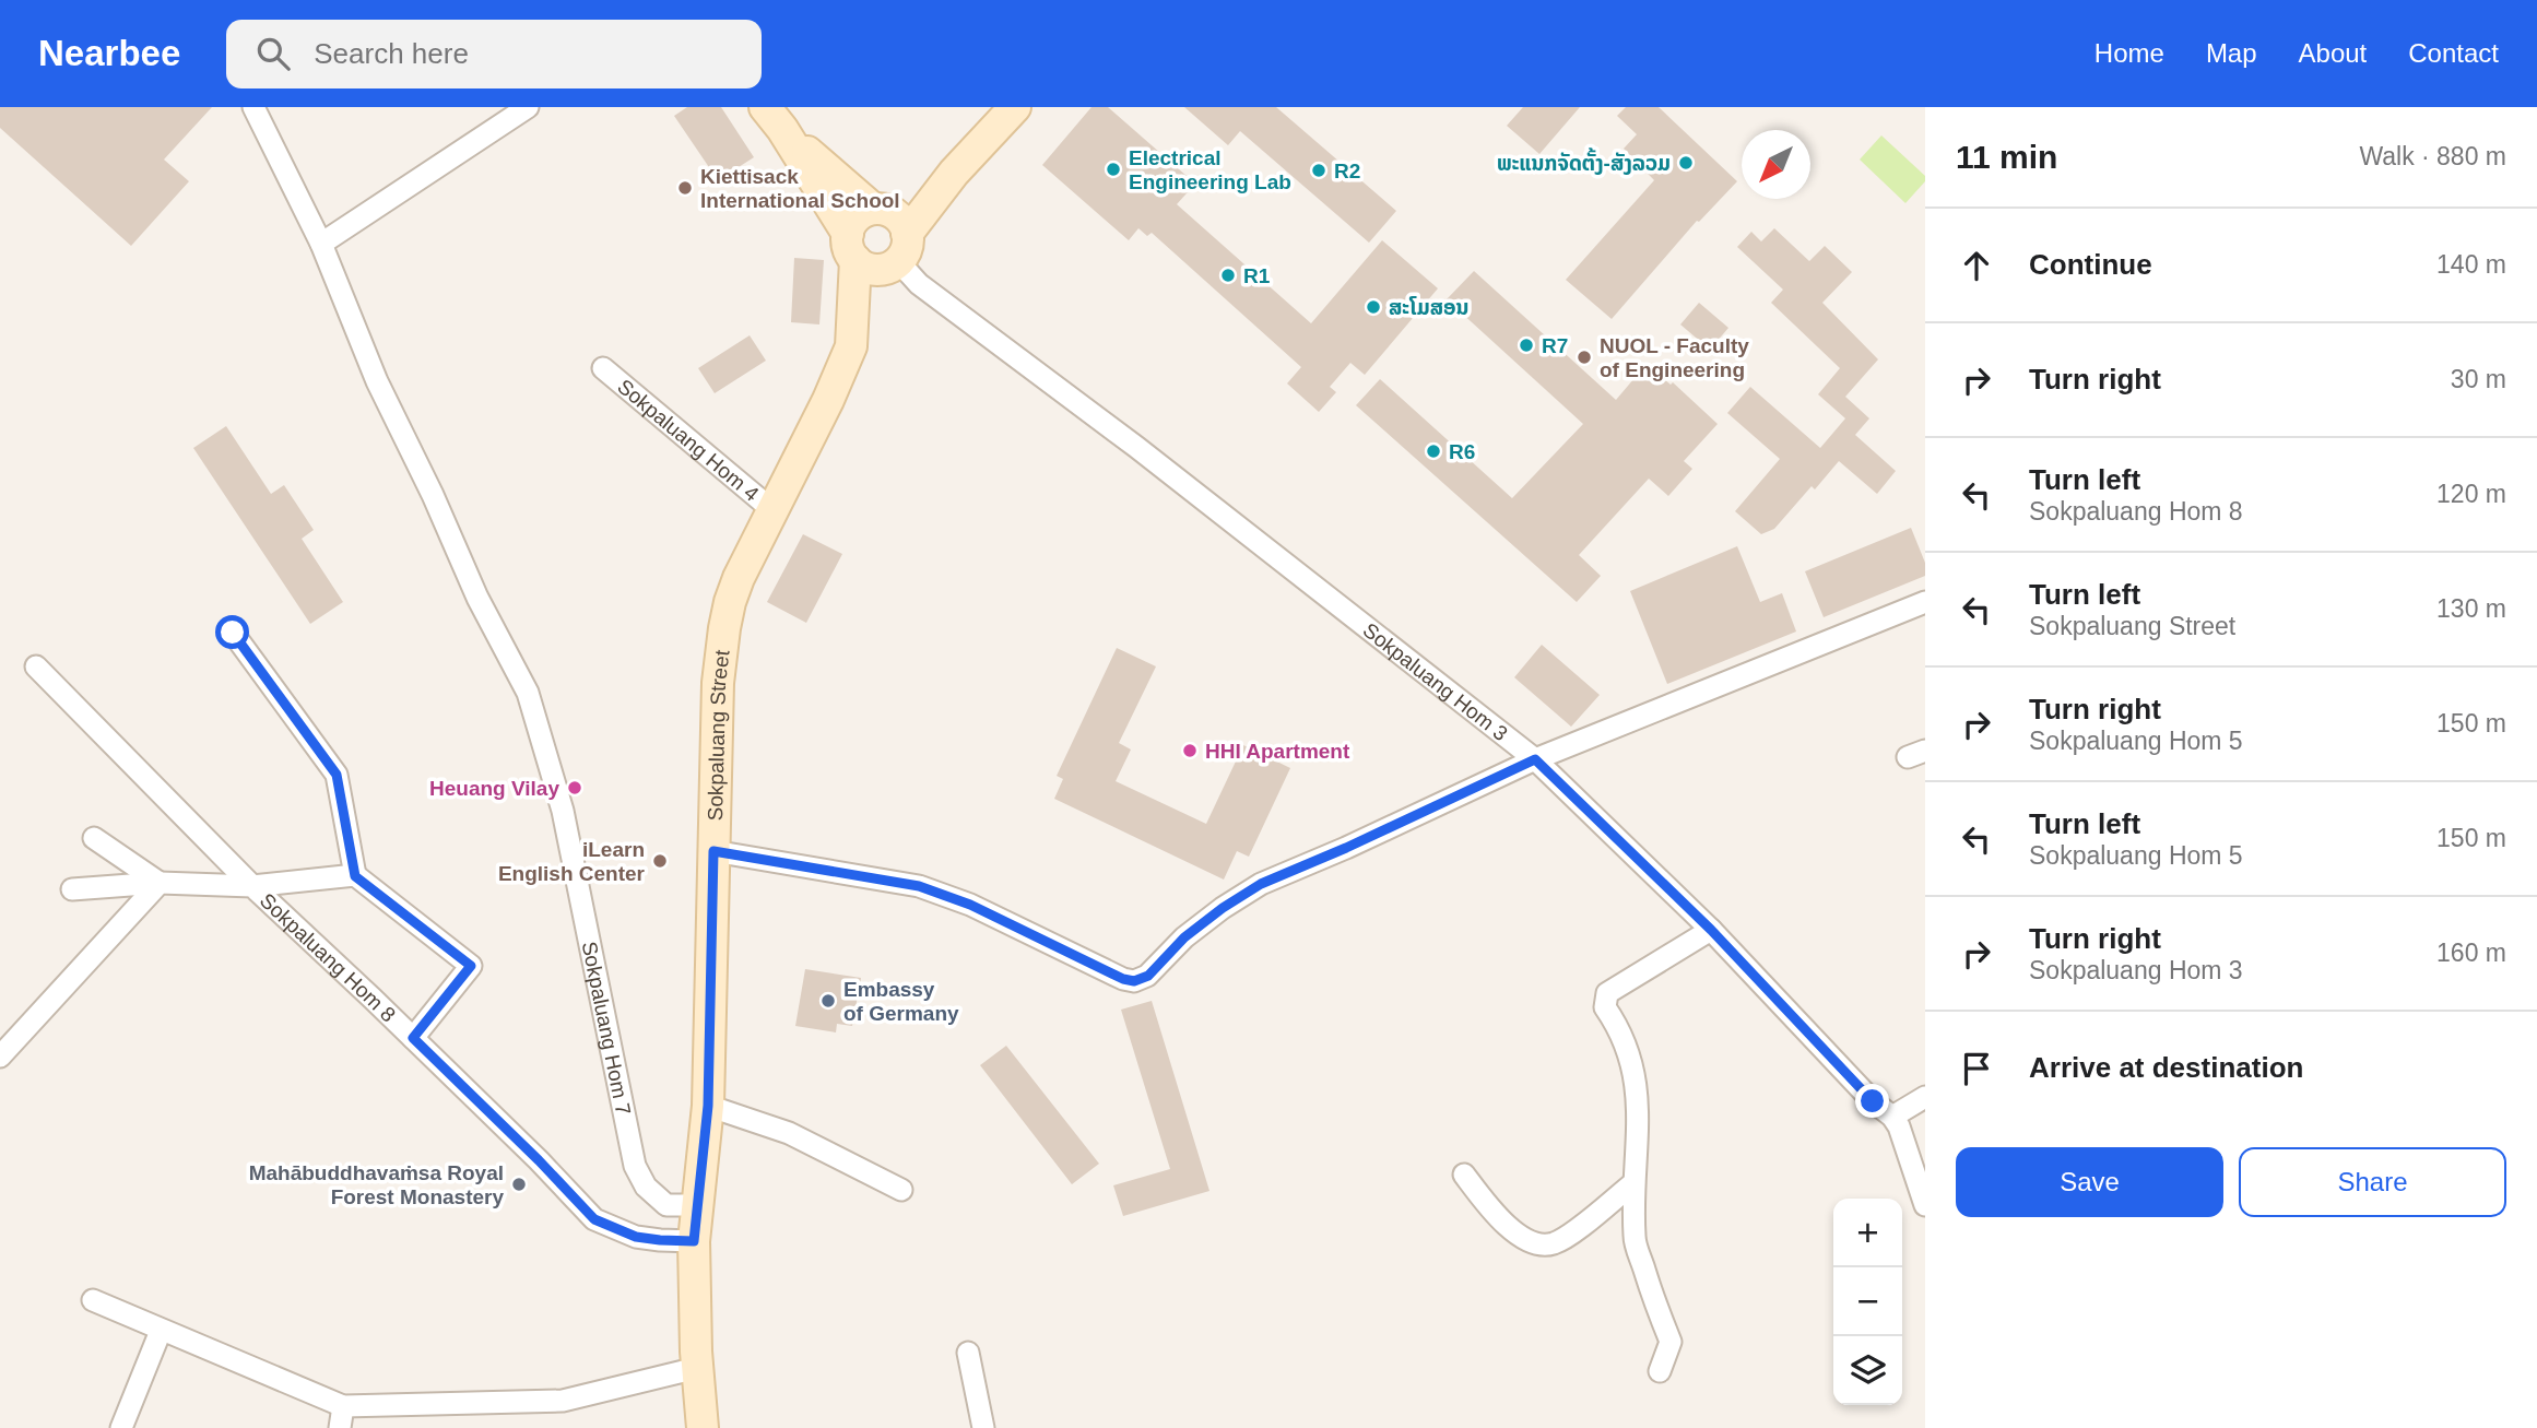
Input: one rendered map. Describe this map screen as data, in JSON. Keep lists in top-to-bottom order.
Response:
{
  "streets": {
    "street": [
      "Sokpaluang Hom 4",
      "Sokpaluang Hom 3",
      "Sokpaluang Street",
      "Sokpaluang Hom 8",
      "Sokpaluang Hom 7"
    ]
  },
  "crossings": [
    ["Sokpaluang Hom 4", "Sokpaluang Street"],
    ["Sokpaluang Hom 3", "Sokpaluang Street"],
    ["Sokpaluang Street", "Sokpaluang Hom 8"],
    ["Sokpaluang Street", "Sokpaluang Hom 7"]
  ],
  "places": [
    "ພະແນກຈັດຕັ້ງ-ສັງລວມ",
    "Electrical Engineering Lab",
    "R2",
    "Kiettisack International School",
    "R1",
    "ສະໂມສອນ",
    "R7",
    "NUOL - Faculty of Engineering",
    "R6",
    "HHI Apartment",
    "Heuang Vilay",
    "iLearn English Center",
    "Embassy of Germany",
    "Mahābuddhavaṁsa Royal Forest Monastery"
  ],
  "north": "bottom left",
  "page": {
    "header": "Nearbee",
    "search": "Search here",
    "nav": [
      "Home",
      "Map",
      "About",
      "Contact"
    ],
    "heading": ["11 min", "Walk · 880 m"],
    "list": [
      ["Continue", "140 m"],
      ["Turn right", "30 m"],
      ["Turn left", "Sokpaluang Hom 8", "120 m"],
      ["Turn left", "Sokpaluang Street", "130 m"],
      ["Turn right", "Sokpaluang Hom 5", "150 m"],
      ["Turn left", "Sokpaluang Hom 5", "150 m"],
      ["Turn right", "Sokpaluang Hom 3", "160 m"],
      "Arrive at destination"
    ],
    "buttons": ["Save", "Share"],
    "map_buttons": ["+", "−"]
  }
}
